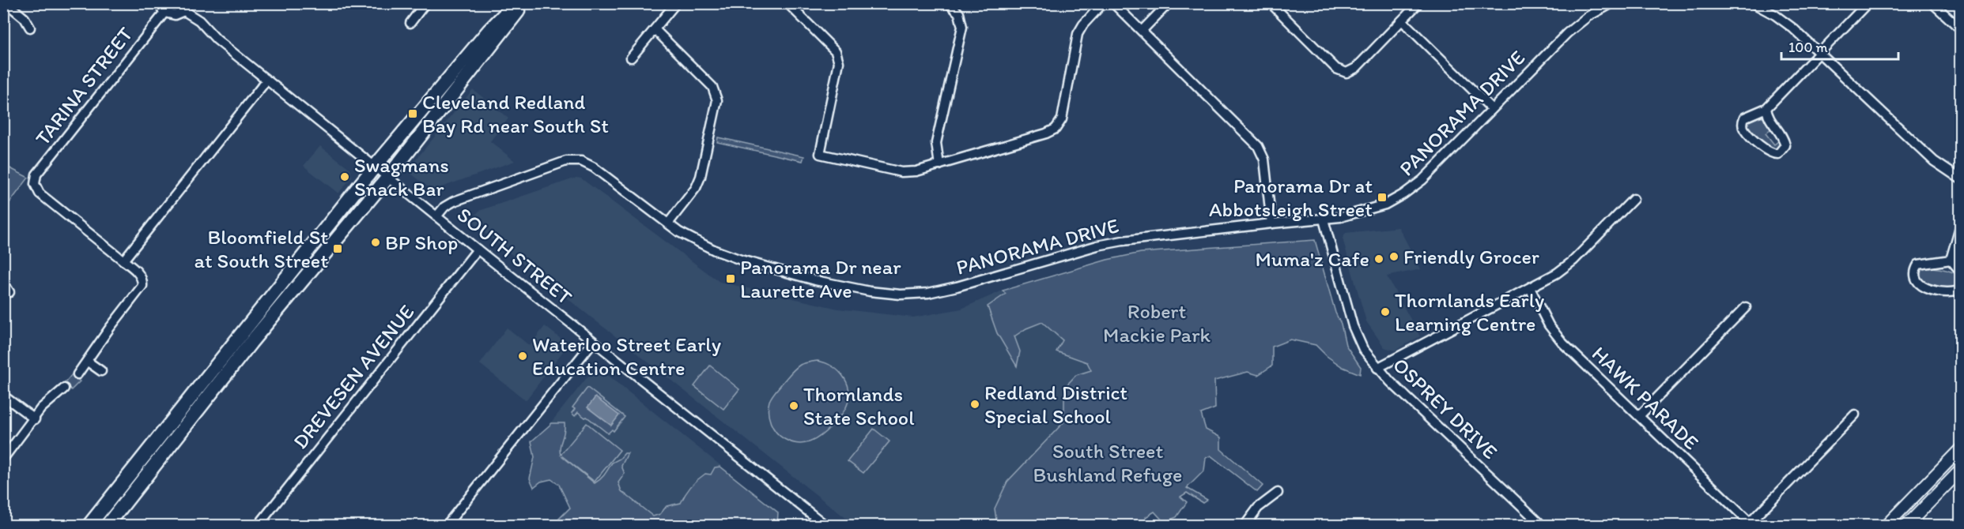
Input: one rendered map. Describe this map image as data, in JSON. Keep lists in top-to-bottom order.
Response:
{
  "streets": {
    "street": [
      "TARINA STREET",
      "PANORAMA DRIVE",
      "SOUTH STREET",
      "DREVESEN AVENUE",
      "HAWK PARADE",
      "OSPREY DRIVE"
    ]
  },
  "crossings": [
    ["TARINA STREET", "SOUTH STREET"],
    ["PANORAMA DRIVE", "SOUTH STREET"],
    ["PANORAMA DRIVE", "OSPREY DRIVE"],
    ["SOUTH STREET", "DREVESEN AVENUE"]
  ],
  "parks": ["Robert Mackie Park", "South Street Bushland Refuge"],
  "places": {
    "transit": [
      "Cleveland Redland Bay Rd near South St",
      "Panorama Dr at Abbotsleigh Street",
      "Bloomfield St at South Street",
      "Panorama Dr near Laurette Ave"
    ],
    "other": [
      "Swagmans Snack Bar",
      "BP Shop",
      "Friendly Grocer",
      "Muma'z Cafe",
      "Thornlands Early Learning Centre",
      "Waterloo Street Early Education Centre",
      "Redland District Special School",
      "Thornlands State School"
    ]
  },
  "scale_bar": "100 m"
}
